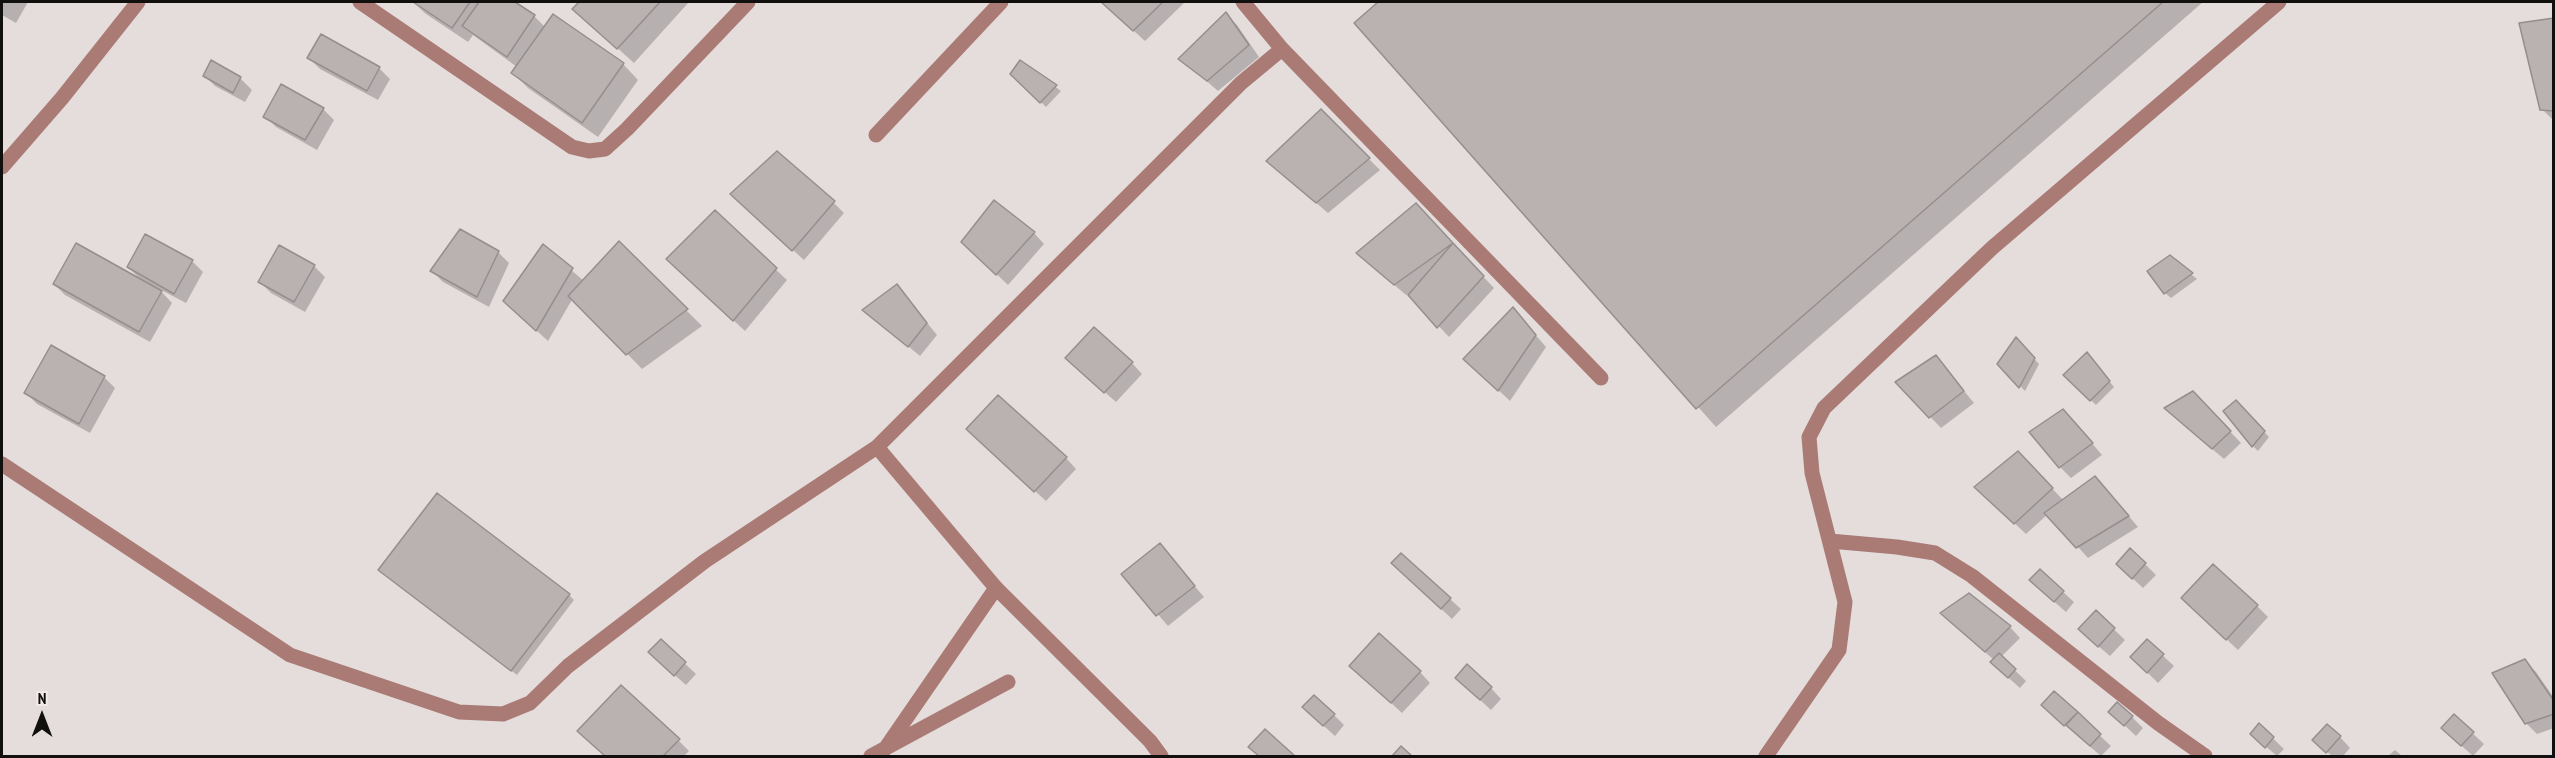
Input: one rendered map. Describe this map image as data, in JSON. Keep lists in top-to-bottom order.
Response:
{
  "north": "top"
}
